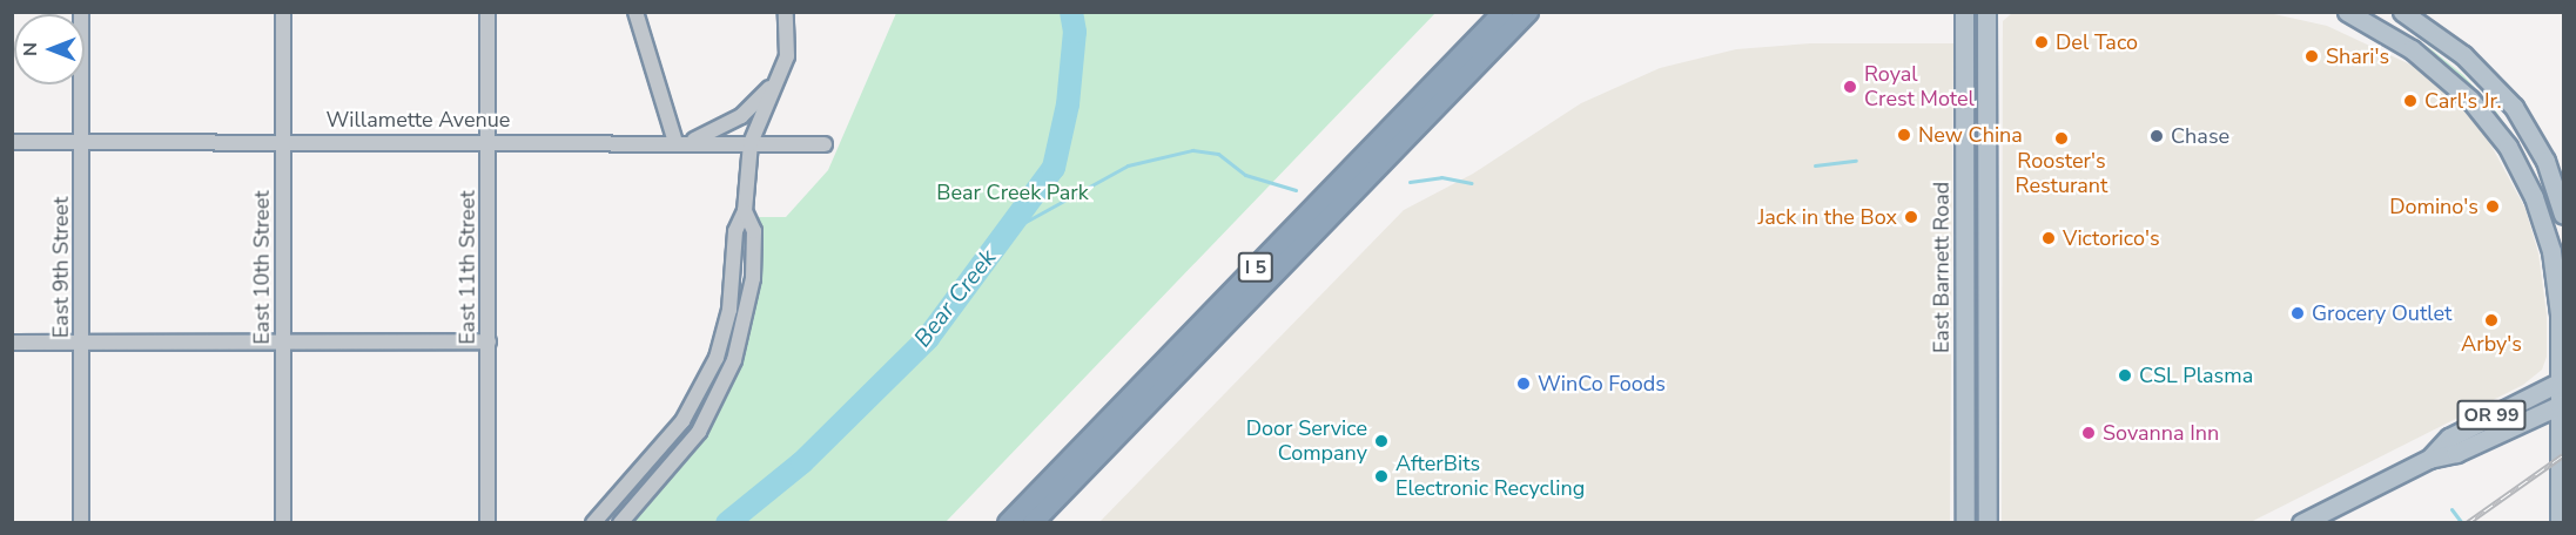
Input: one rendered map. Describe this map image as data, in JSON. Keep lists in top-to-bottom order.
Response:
{
  "streets": {
    "highway": ["I 5"],
    "main road": ["East Barnett Road", "OR 99"],
    "street": [
      "Willamette Avenue",
      "East 9th Street",
      "East 10th Street",
      "East 11th Street"
    ]
  },
  "crossings": [
    ["Willamette Avenue", "East 9th Street"],
    ["Willamette Avenue", "East 10th Street"],
    ["Willamette Avenue", "East 11th Street"]
  ],
  "water": ["Bear Creek"],
  "parks": ["Bear Creek Park"],
  "places": [
    "Del Taco",
    "Shari's",
    "Royal Crest Motel",
    "Carl's Jr.",
    "New China",
    "Chase",
    "Rooster's Resturant",
    "Domino's",
    "Jack in the Box",
    "Victorico's",
    "Grocery Outlet",
    "Arby's",
    "CSL Plasma",
    "WinCo Foods",
    "Sovanna Inn",
    "Door Service Company",
    "AfterBits Electronic Recycling"
  ],
  "north": "left"
}
